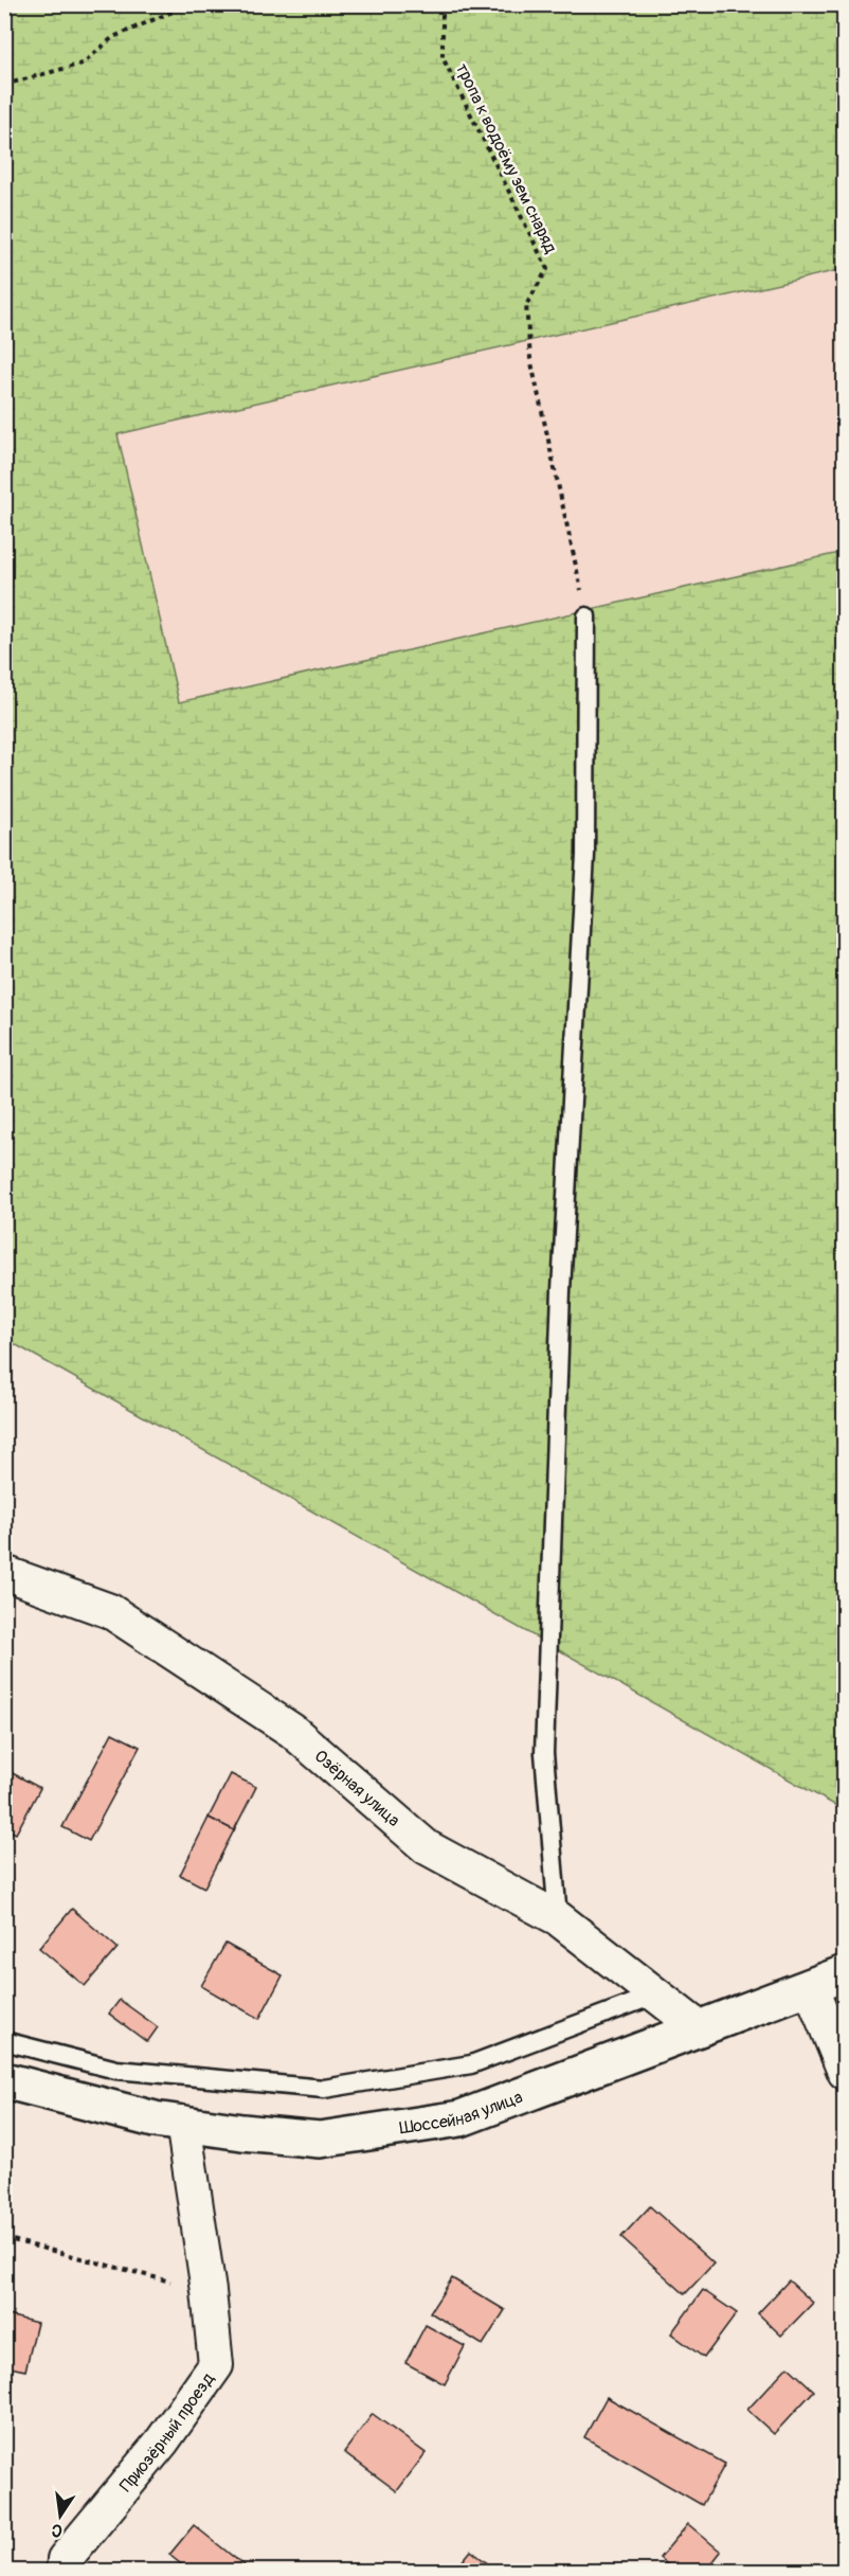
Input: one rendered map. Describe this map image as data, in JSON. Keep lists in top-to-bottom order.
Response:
{
  "streets": {
    "main road": ["Шоссейная улица"],
    "street": ["Озёрная улица", "Приозёрный проезд"],
    "path": ["тропа к водоёму зем снаряд"]
  },
  "crossings": [
    ["Озёрная улица", "Шоссейная улица"],
    ["Шоссейная улица", "Приозёрный проезд"]
  ],
  "north": "bottom"
}
